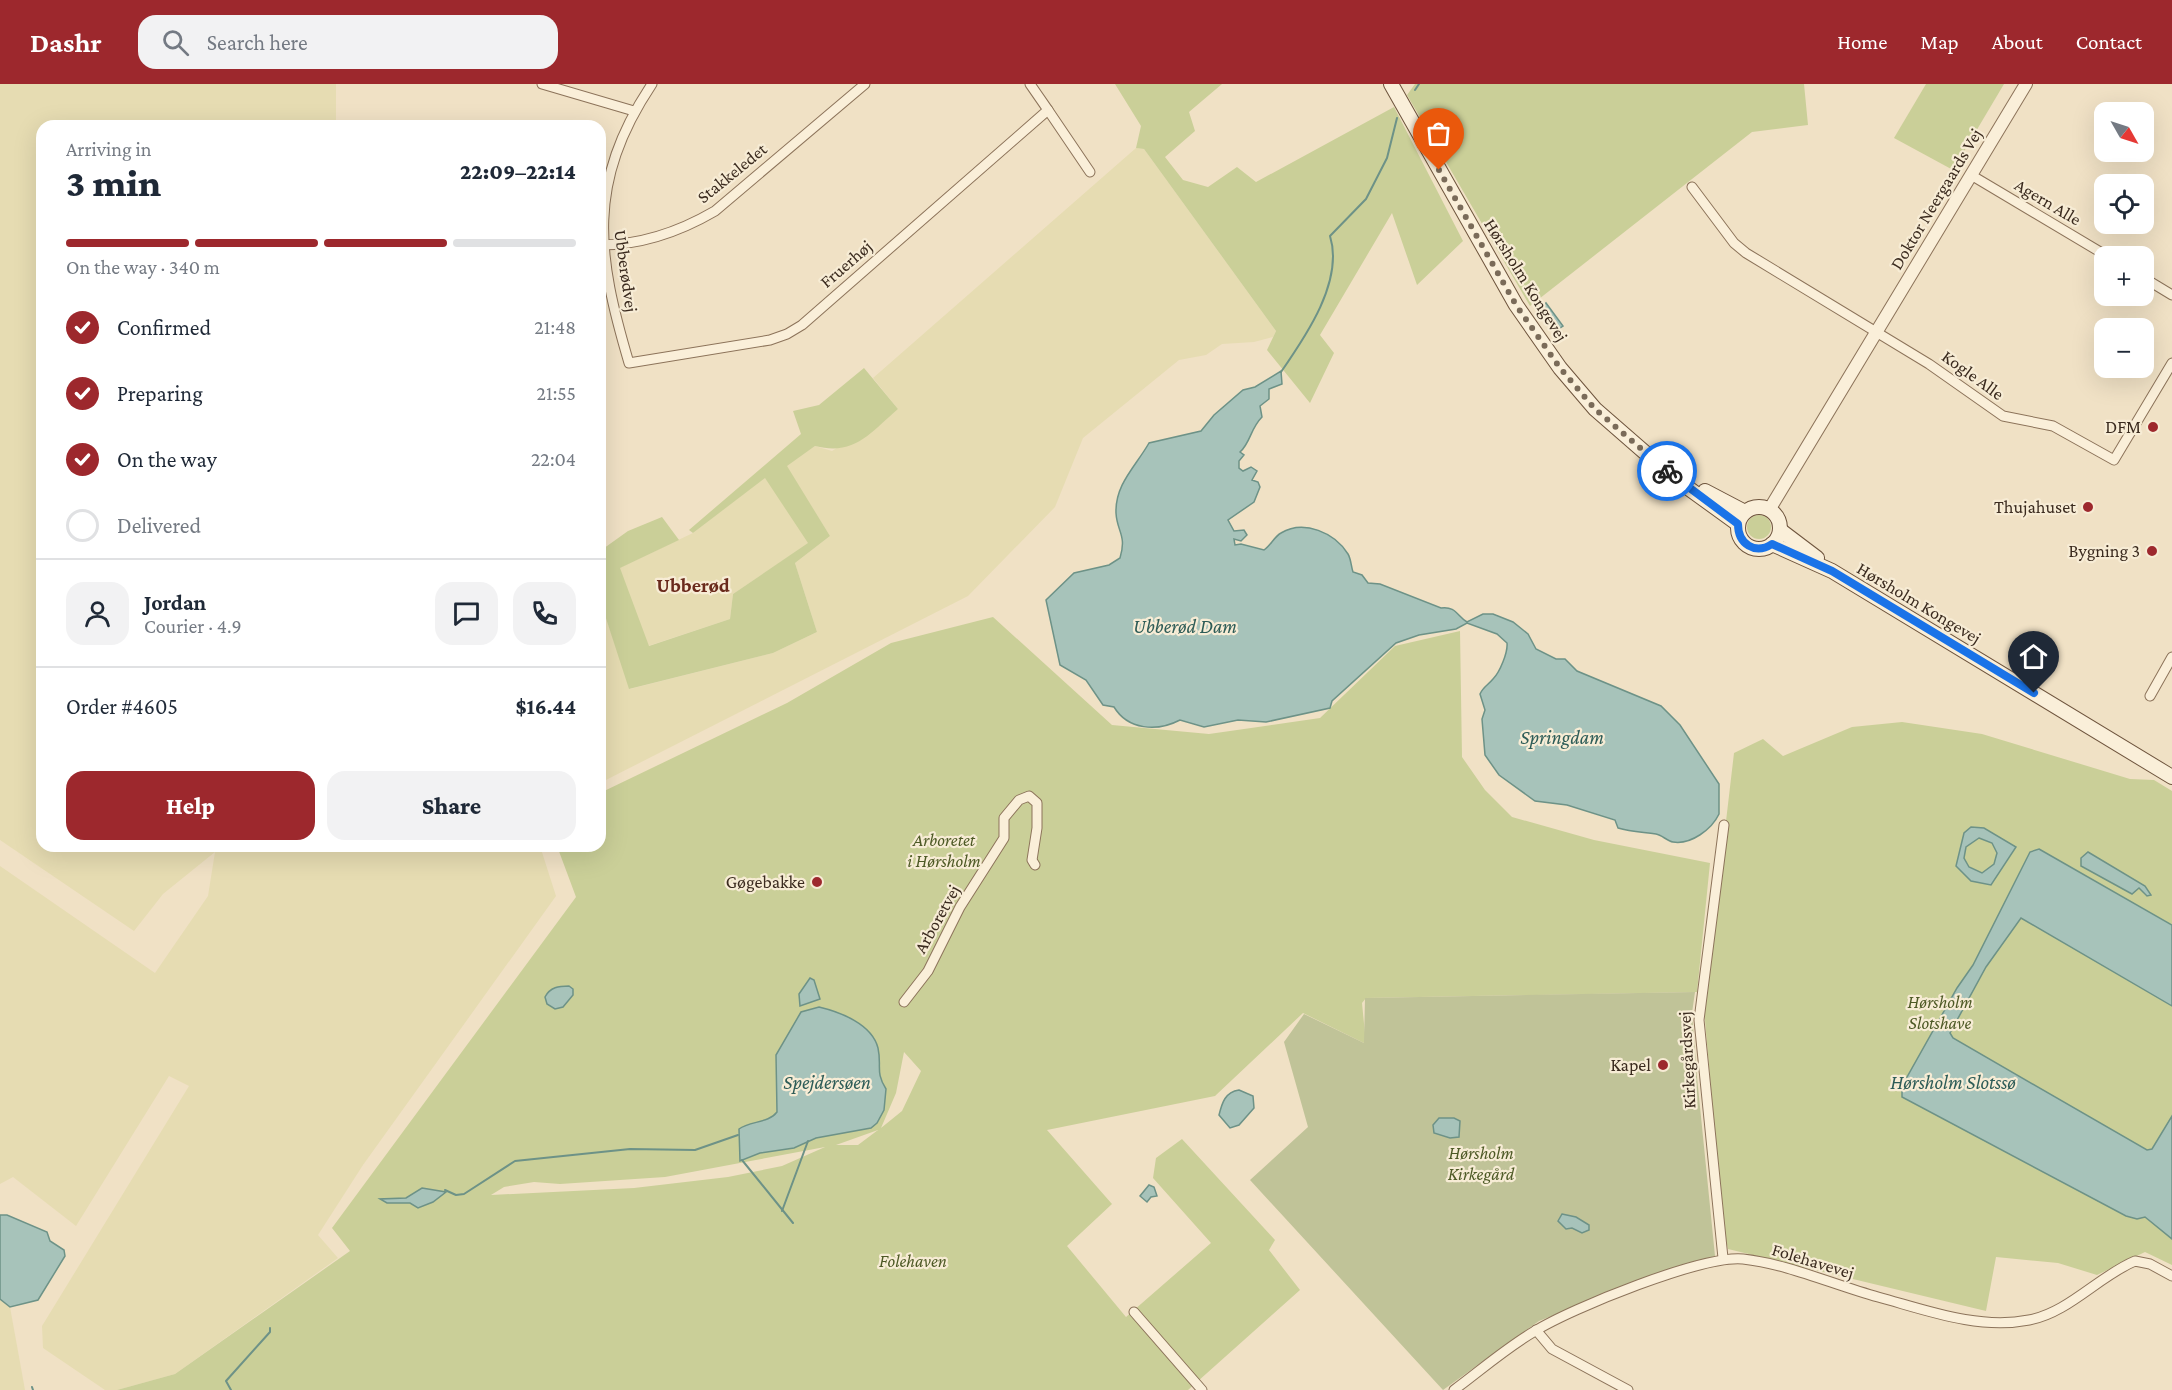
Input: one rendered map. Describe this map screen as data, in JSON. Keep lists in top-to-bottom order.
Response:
{
  "streets": {
    "main road": ["Hørsholm Kongevej"],
    "street": [
      "Stakkeledet",
      "Doktor Neergaards Vej",
      "Agern Alle",
      "Fruerhøj",
      "Ubberødvej",
      "Kogle Alle",
      "Arboretvej",
      "Kirkegårdsvej",
      "Folehavevej"
    ]
  },
  "crossings": [
    ["Doktor Neergaards Vej", "Agern Alle"],
    ["Doktor Neergaards Vej", "Hørsholm Kongevej"],
    ["Doktor Neergaards Vej", "Kogle Alle"],
    ["Fruerhøj", "Ubberødvej"],
    ["Kirkegårdsvej", "Folehavevej"]
  ],
  "districts": ["Ubberød"],
  "water": [
    "Ubberød Dam",
    "Springdam",
    "Spejdersøen",
    "Hørsholm Slotssø"
  ],
  "parks": [
    "Arboretet i Hørsholm",
    "Hørsholm Slotshave",
    "Hørsholm Kirkegård",
    "Folehaven"
  ],
  "places": [
    "DFM",
    "Thujahuset",
    "Bygning 3",
    "Gøgebakke",
    "Kapel"
  ],
  "north": "bottom right",
  "page": {
    "header": "Dashr",
    "search": "Search here",
    "nav": [
      "Home",
      "Map",
      "About",
      "Contact"
    ],
    "map_buttons": ["+", "−"],
    "heading": ["3 min", "Arriving in", "22:09–22:14"],
    "panel": [
      "Jordan",
      "Courier · 4.9",
      "Order #4605",
      "$16.44"
    ],
    "bar": "On the way · 340 m",
    "list": [
      ["Confirmed", "21:48"],
      ["Preparing", "21:55"],
      ["On the way", "22:04"],
      "Delivered"
    ],
    "buttons": ["Help", "Share"]
  }
}
